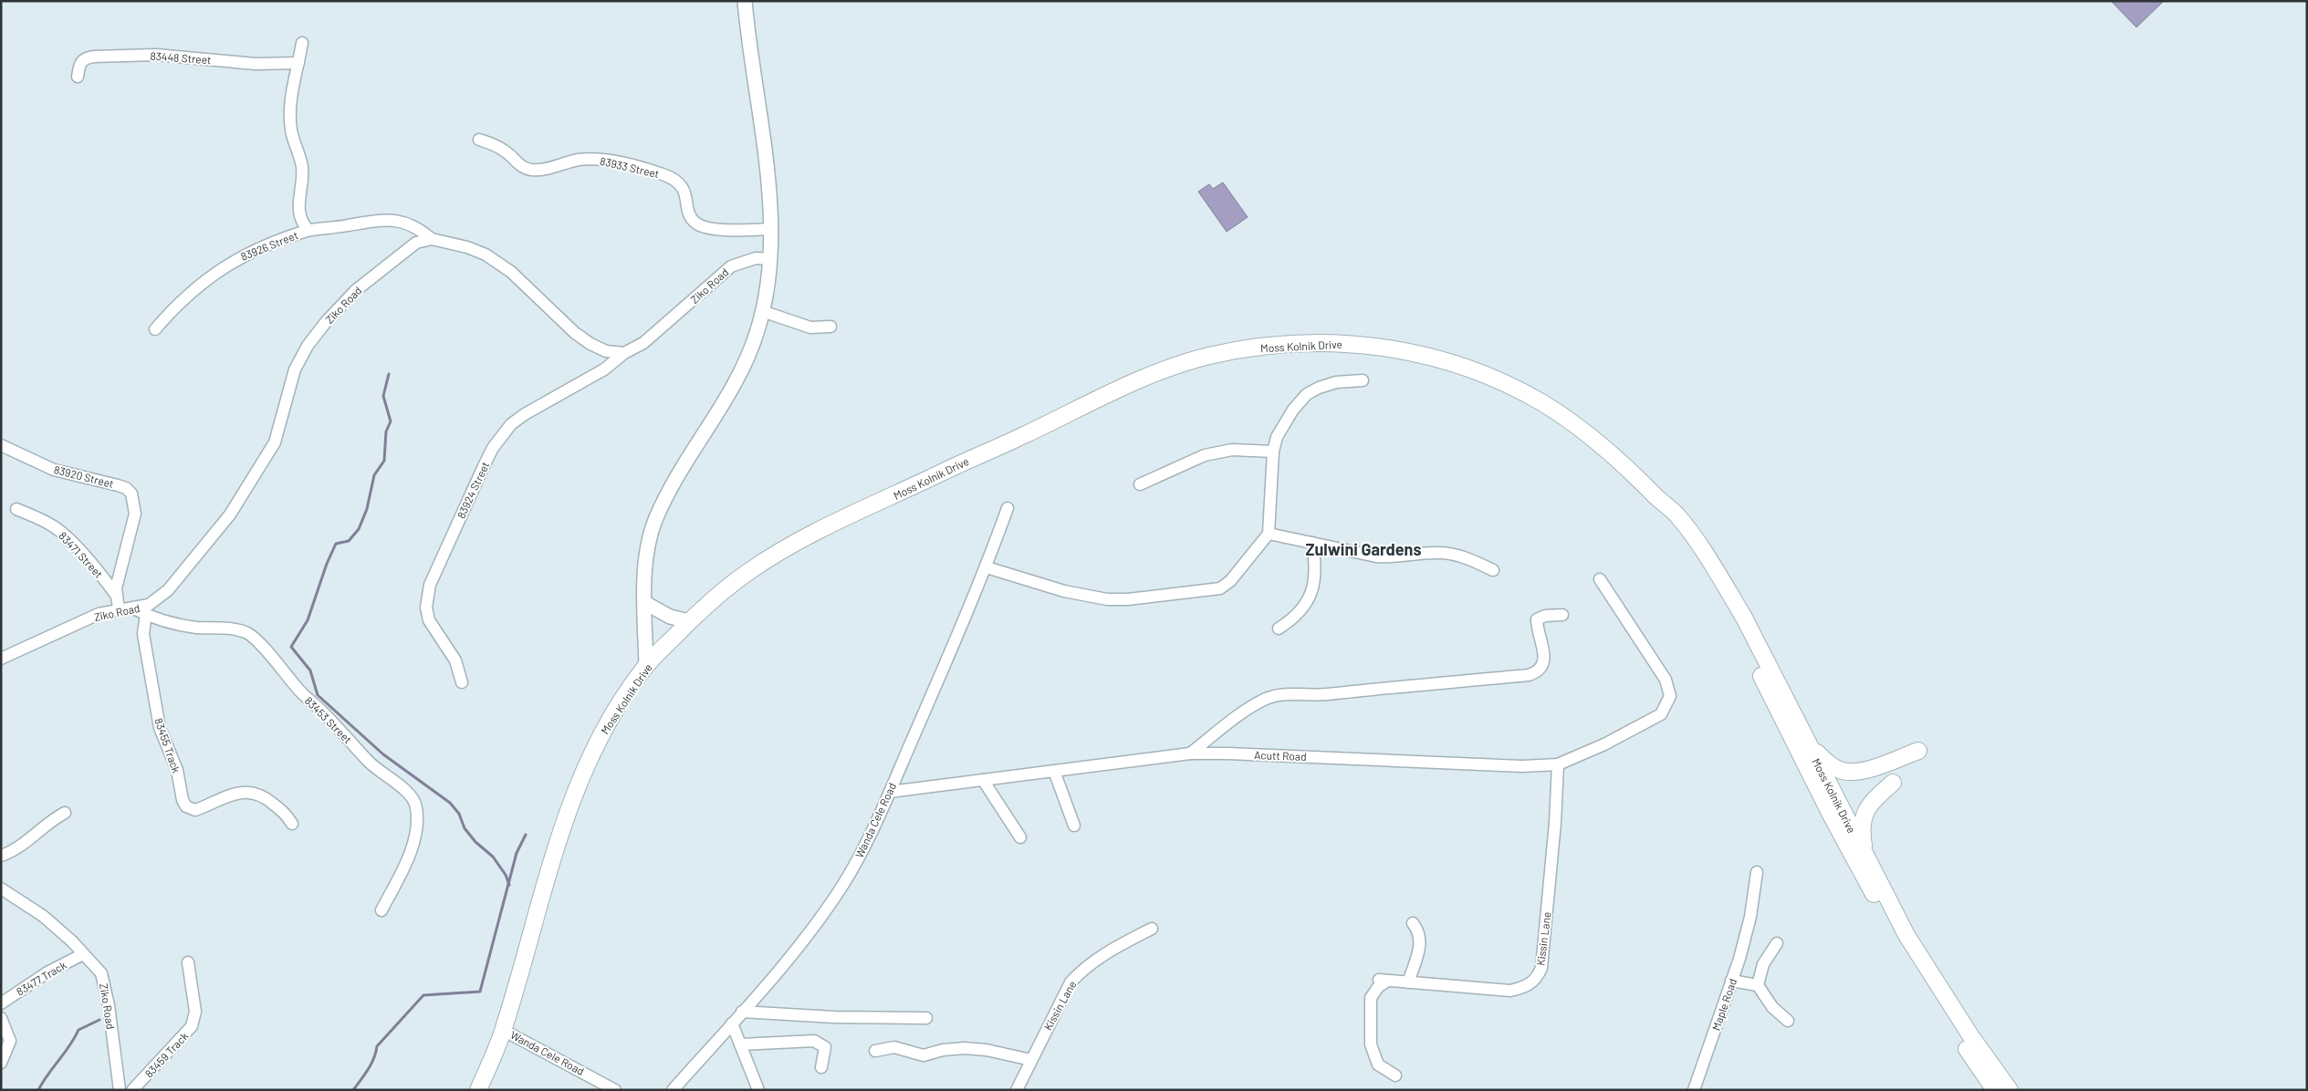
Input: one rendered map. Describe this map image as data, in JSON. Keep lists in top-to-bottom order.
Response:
{
  "streets": {
    "main road": ["Moss Kolnik Drive"],
    "street": [
      "83448 Street",
      "83933 Street",
      "83926 Street",
      "Ziko Road",
      "83920 Street",
      "83924 Street",
      "83471 Street",
      "83453 Street",
      "83455 Track",
      "Acutt Road",
      "Wanda Cele Road",
      "Kissin Lane",
      "83477 Track",
      "Maple Road",
      "83459 Track"
    ]
  },
  "crossings": [
    ["83926 Street", "Ziko Road"],
    ["Ziko Road", "83920 Street"],
    ["Ziko Road", "83924 Street"],
    ["Ziko Road", "83453 Street"],
    ["Ziko Road", "83477 Track"],
    ["Moss Kolnik Drive", "Wanda Cele Road"],
    ["83920 Street", "83471 Street"],
    ["83453 Street", "83455 Track"],
    ["Acutt Road", "Wanda Cele Road"],
    ["Acutt Road", "Kissin Lane"]
  ],
  "districts": ["Zulwini Gardens"]
}
